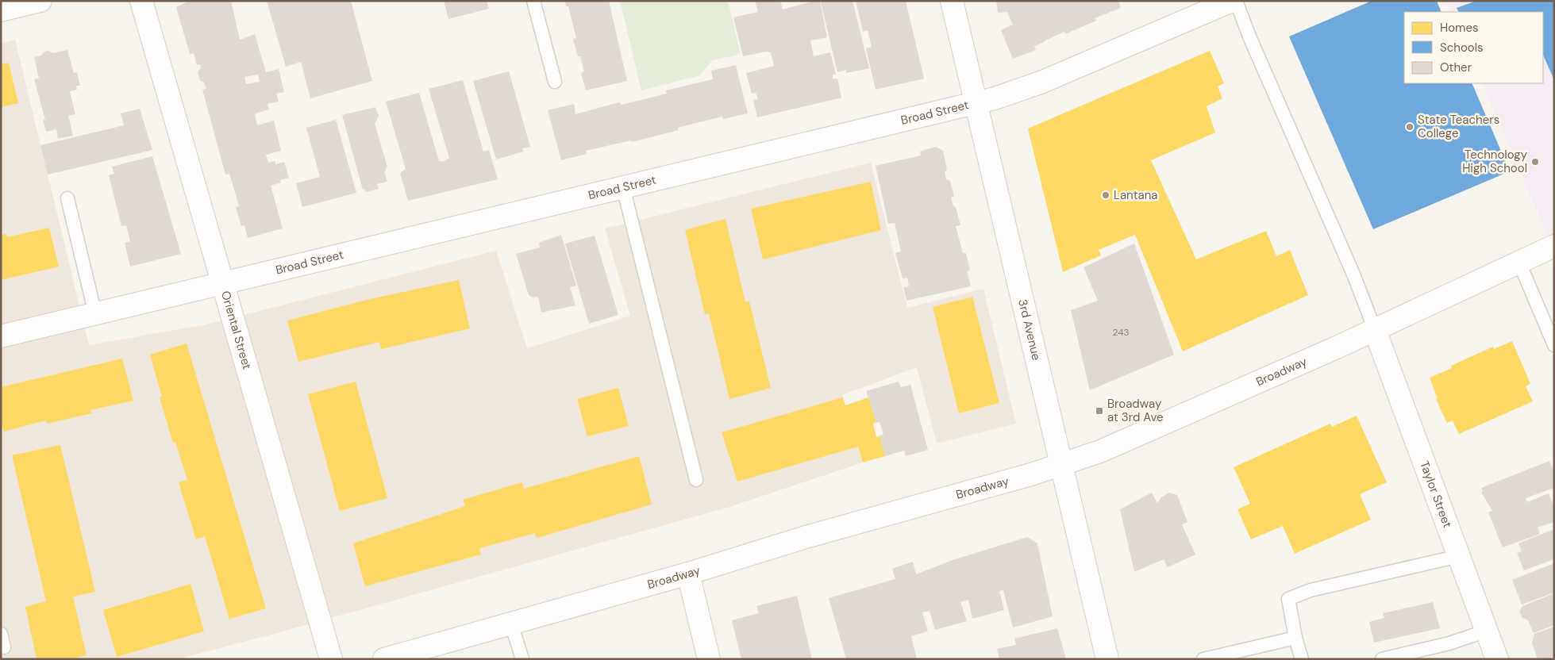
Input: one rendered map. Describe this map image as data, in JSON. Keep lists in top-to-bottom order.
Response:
{
  "streets": {
    "street": [
      "Broad Street",
      "Oriental Street",
      "3rd Avenue",
      "Broadway",
      "Taylor Street"
    ]
  },
  "crossings": [
    ["Broad Street", "Oriental Street"],
    ["Broad Street", "3rd Avenue"],
    ["3rd Avenue", "Broadway"],
    ["Broadway", "Taylor Street"]
  ],
  "places": {
    "other": ["State Teachers College", "Technology High School", "Lantana"],
    "transit": ["Broadway at 3rd Ave"]
  },
  "house_numbers": ["243"],
  "legend": ["Homes", "Schools", "Other"]
}
